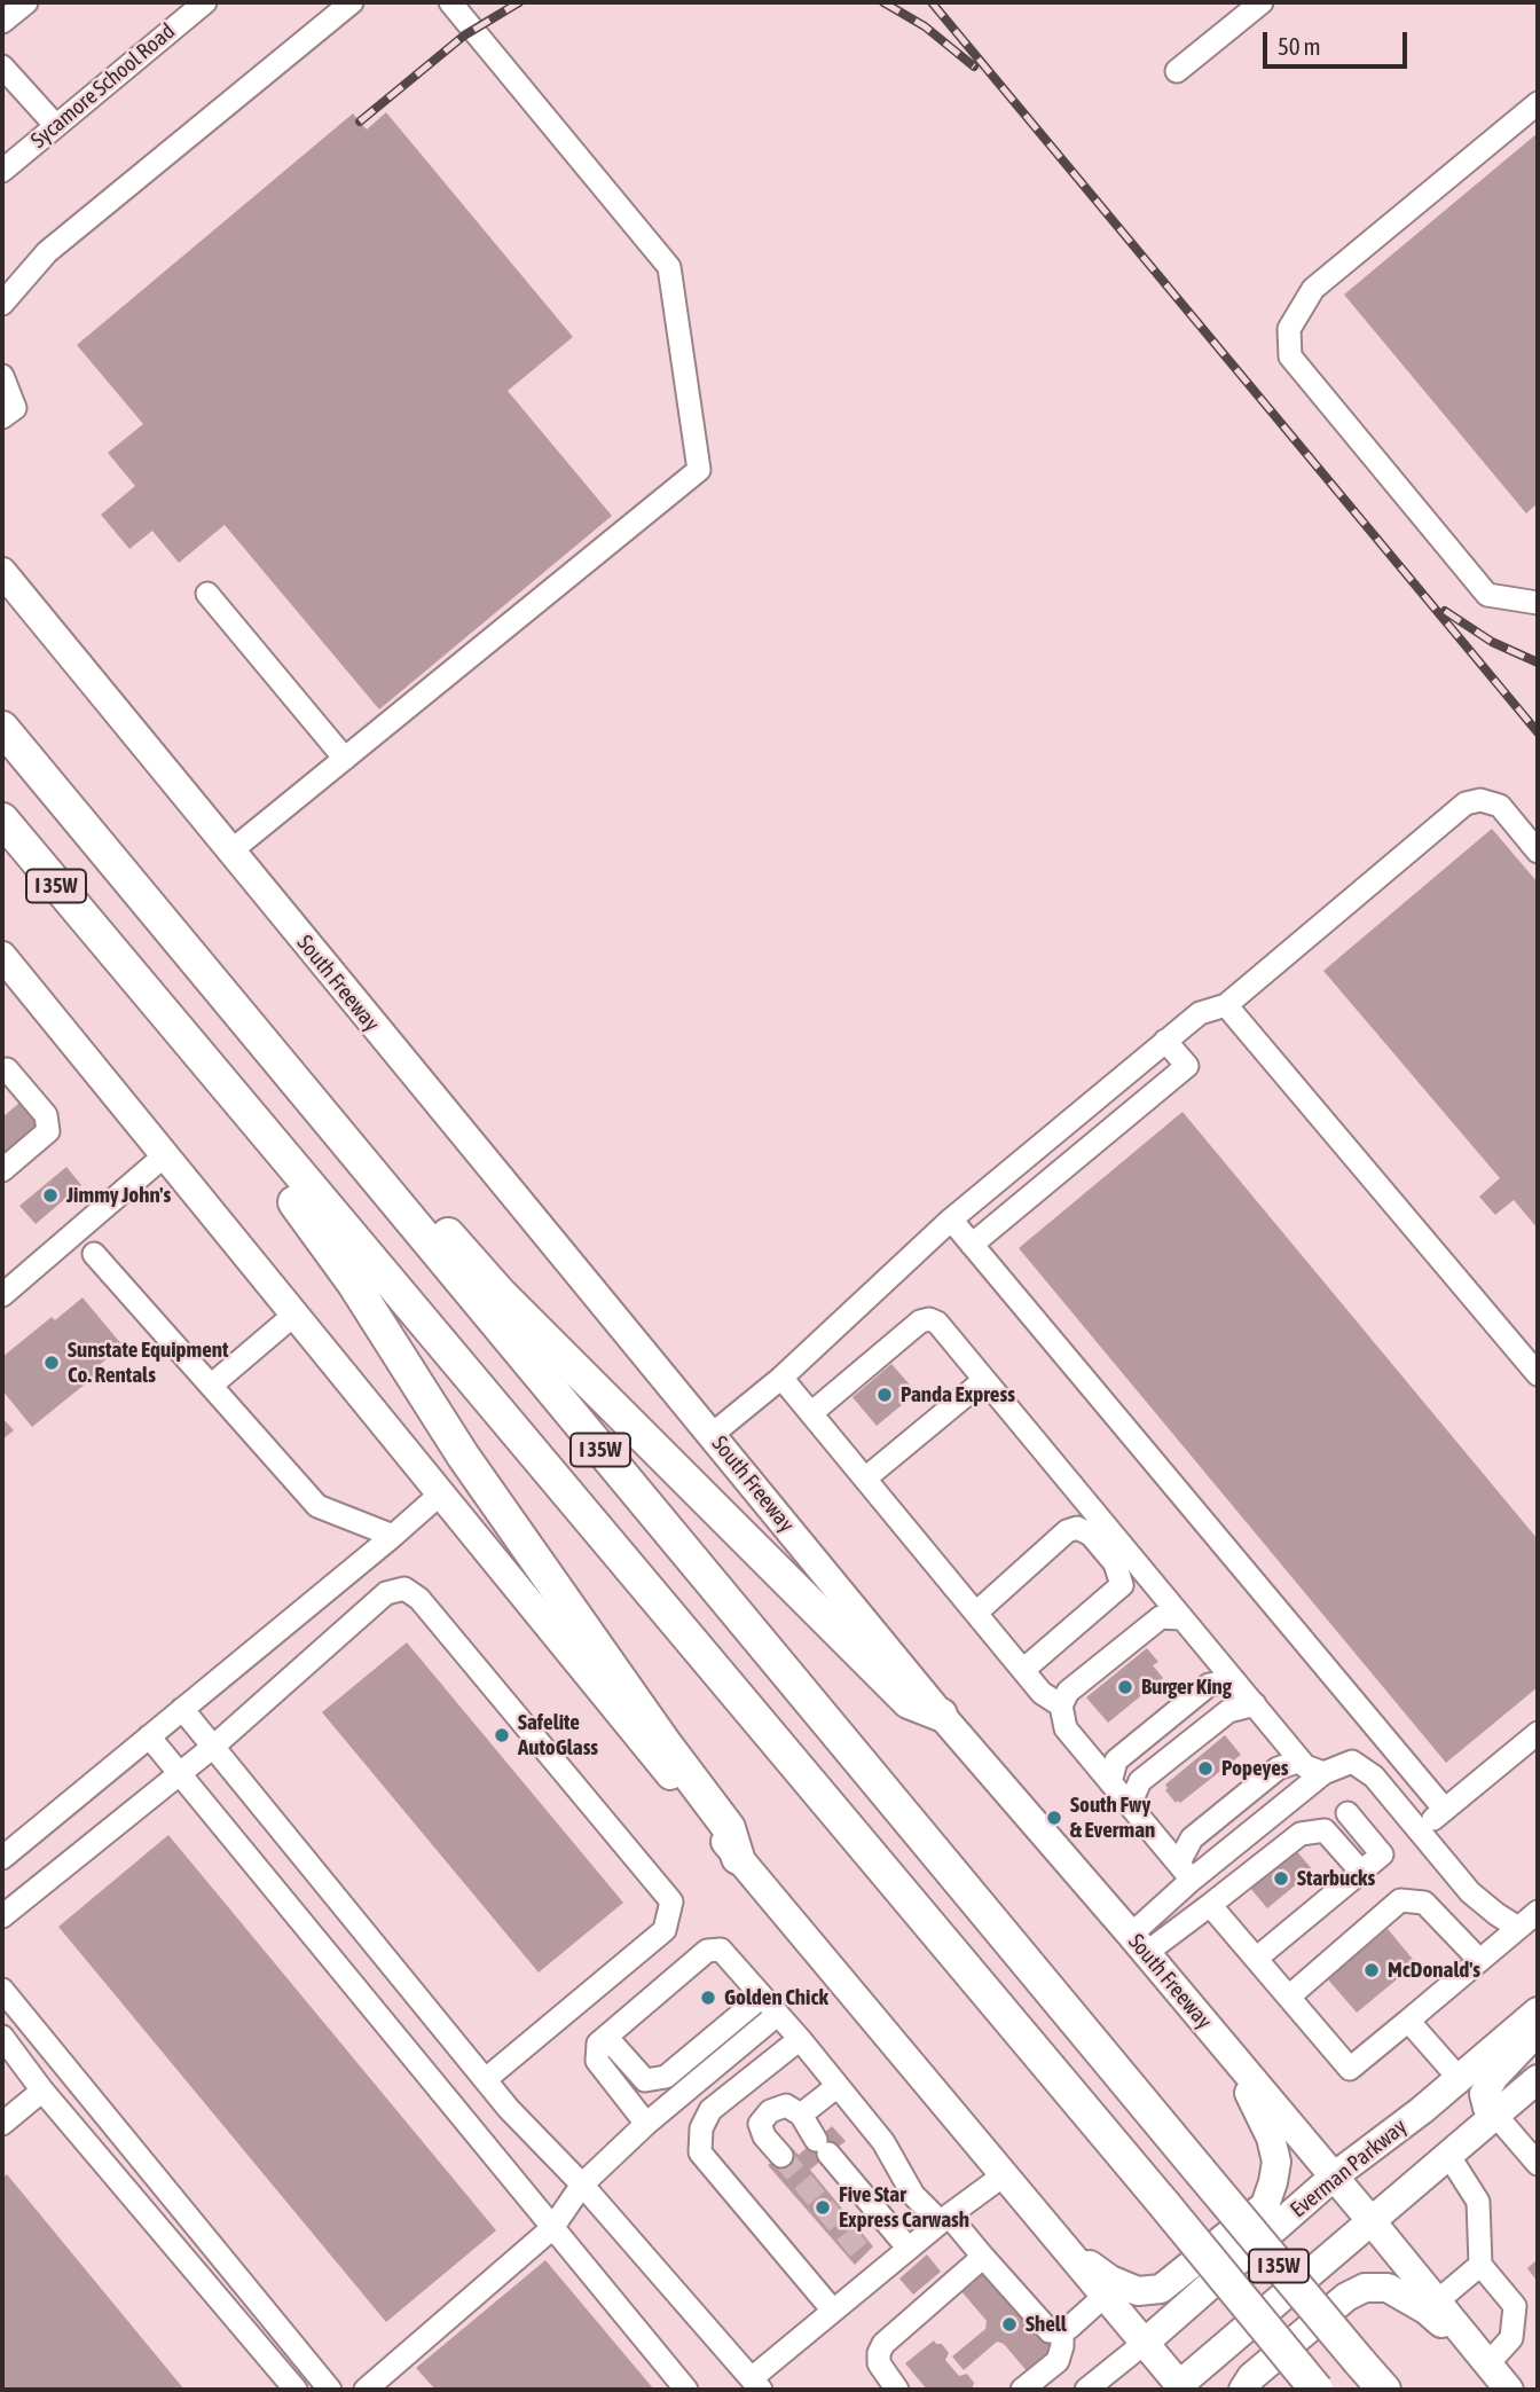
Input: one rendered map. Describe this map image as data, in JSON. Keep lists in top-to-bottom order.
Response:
{
  "streets": {
    "highway": ["I 35W"],
    "main road": ["South Freeway", "Everman Parkway"],
    "street": ["Sycamore School Road"]
  },
  "crossings": [
    ["South Freeway", "Everman Parkway"]
  ],
  "places": [
    "Jimmy John's",
    "Sunstate Equipment Co. Rentals",
    "Panda Express",
    "Burger King",
    "Safelite AutoGlass",
    "Popeyes",
    "South Fwy & Everman",
    "Starbucks",
    "McDonald's",
    "Golden Chick",
    "Five Star Express Carwash",
    "Shell"
  ],
  "scale_bar": "50 m"
}
